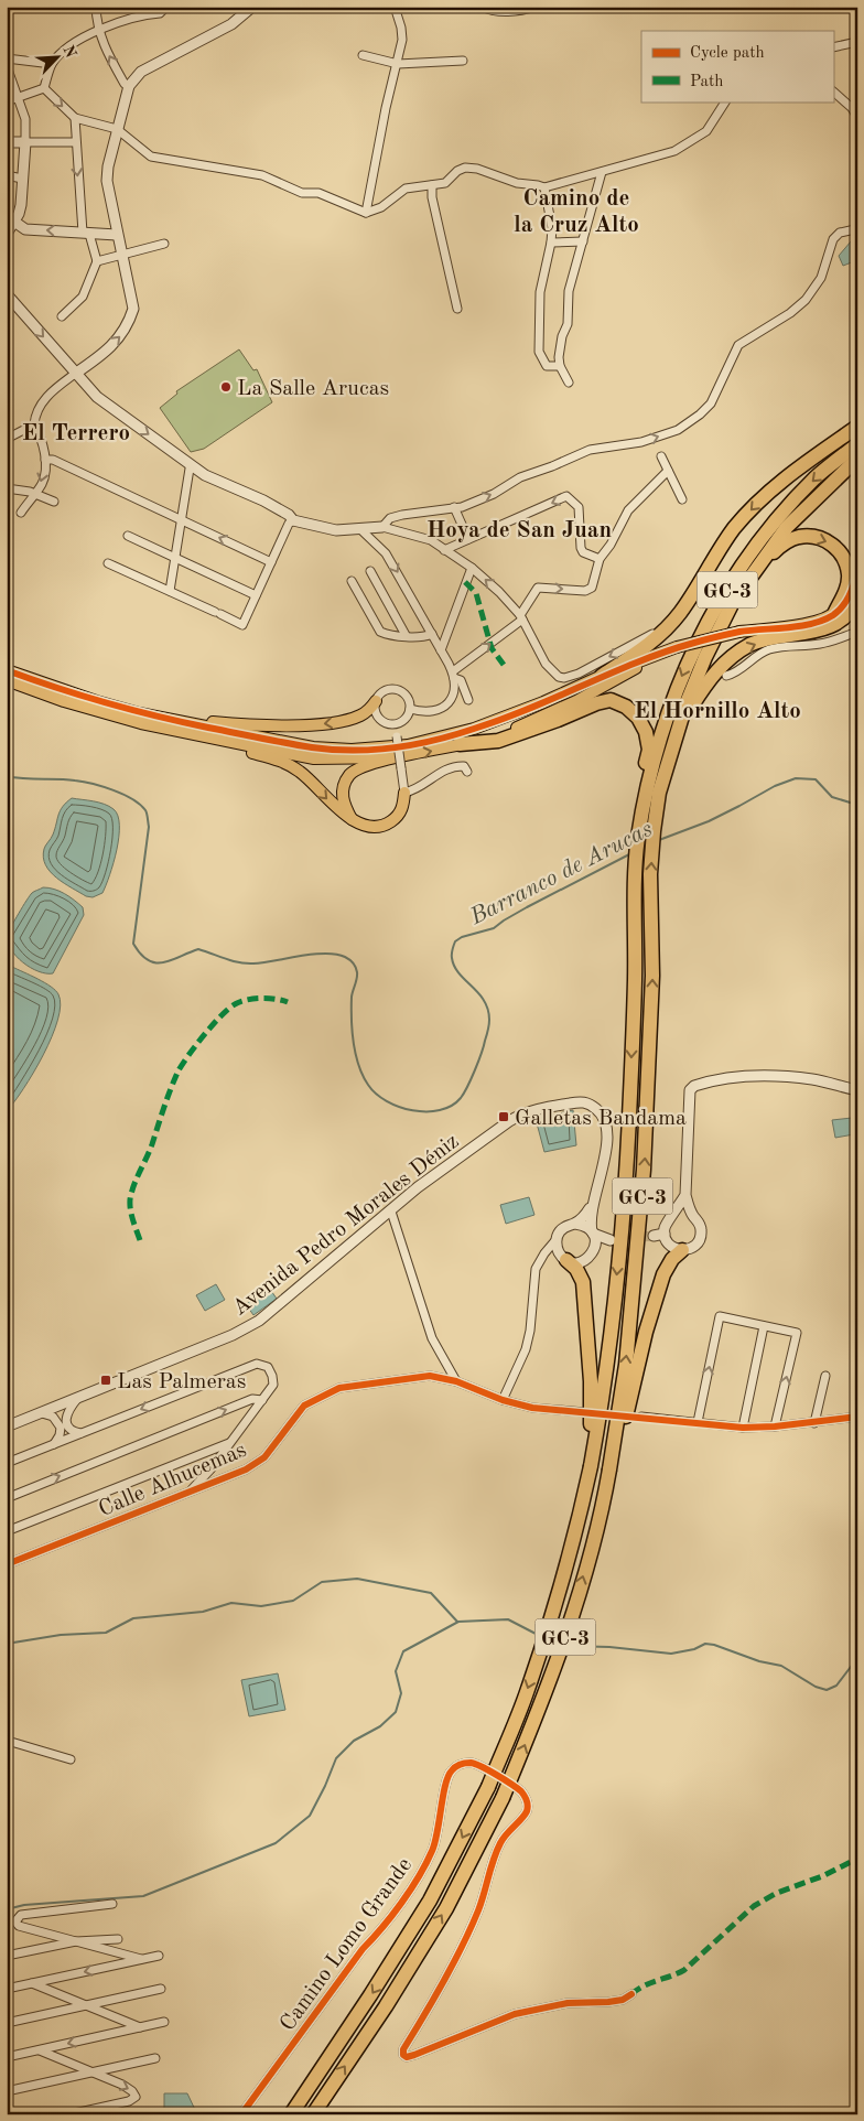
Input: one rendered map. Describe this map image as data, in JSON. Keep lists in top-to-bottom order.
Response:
{
  "streets": {
    "highway": ["GC-3"],
    "street": ["Avenida Pedro Morales Déniz", "Calle Alhucemas", "Camino Lomo Grande"]
  },
  "districts": [
    "Camino de la Cruz Alto",
    "El Terrero",
    "Hoya de San Juan",
    "El Hornillo Alto"
  ],
  "water": ["Barranco de Arucas"],
  "places": {
    "other": ["La Salle Arucas"],
    "transit": ["Galletas Bandama", "Las Palmeras"]
  },
  "legend": ["Cycle path", "Path"],
  "north": "top right"
}
